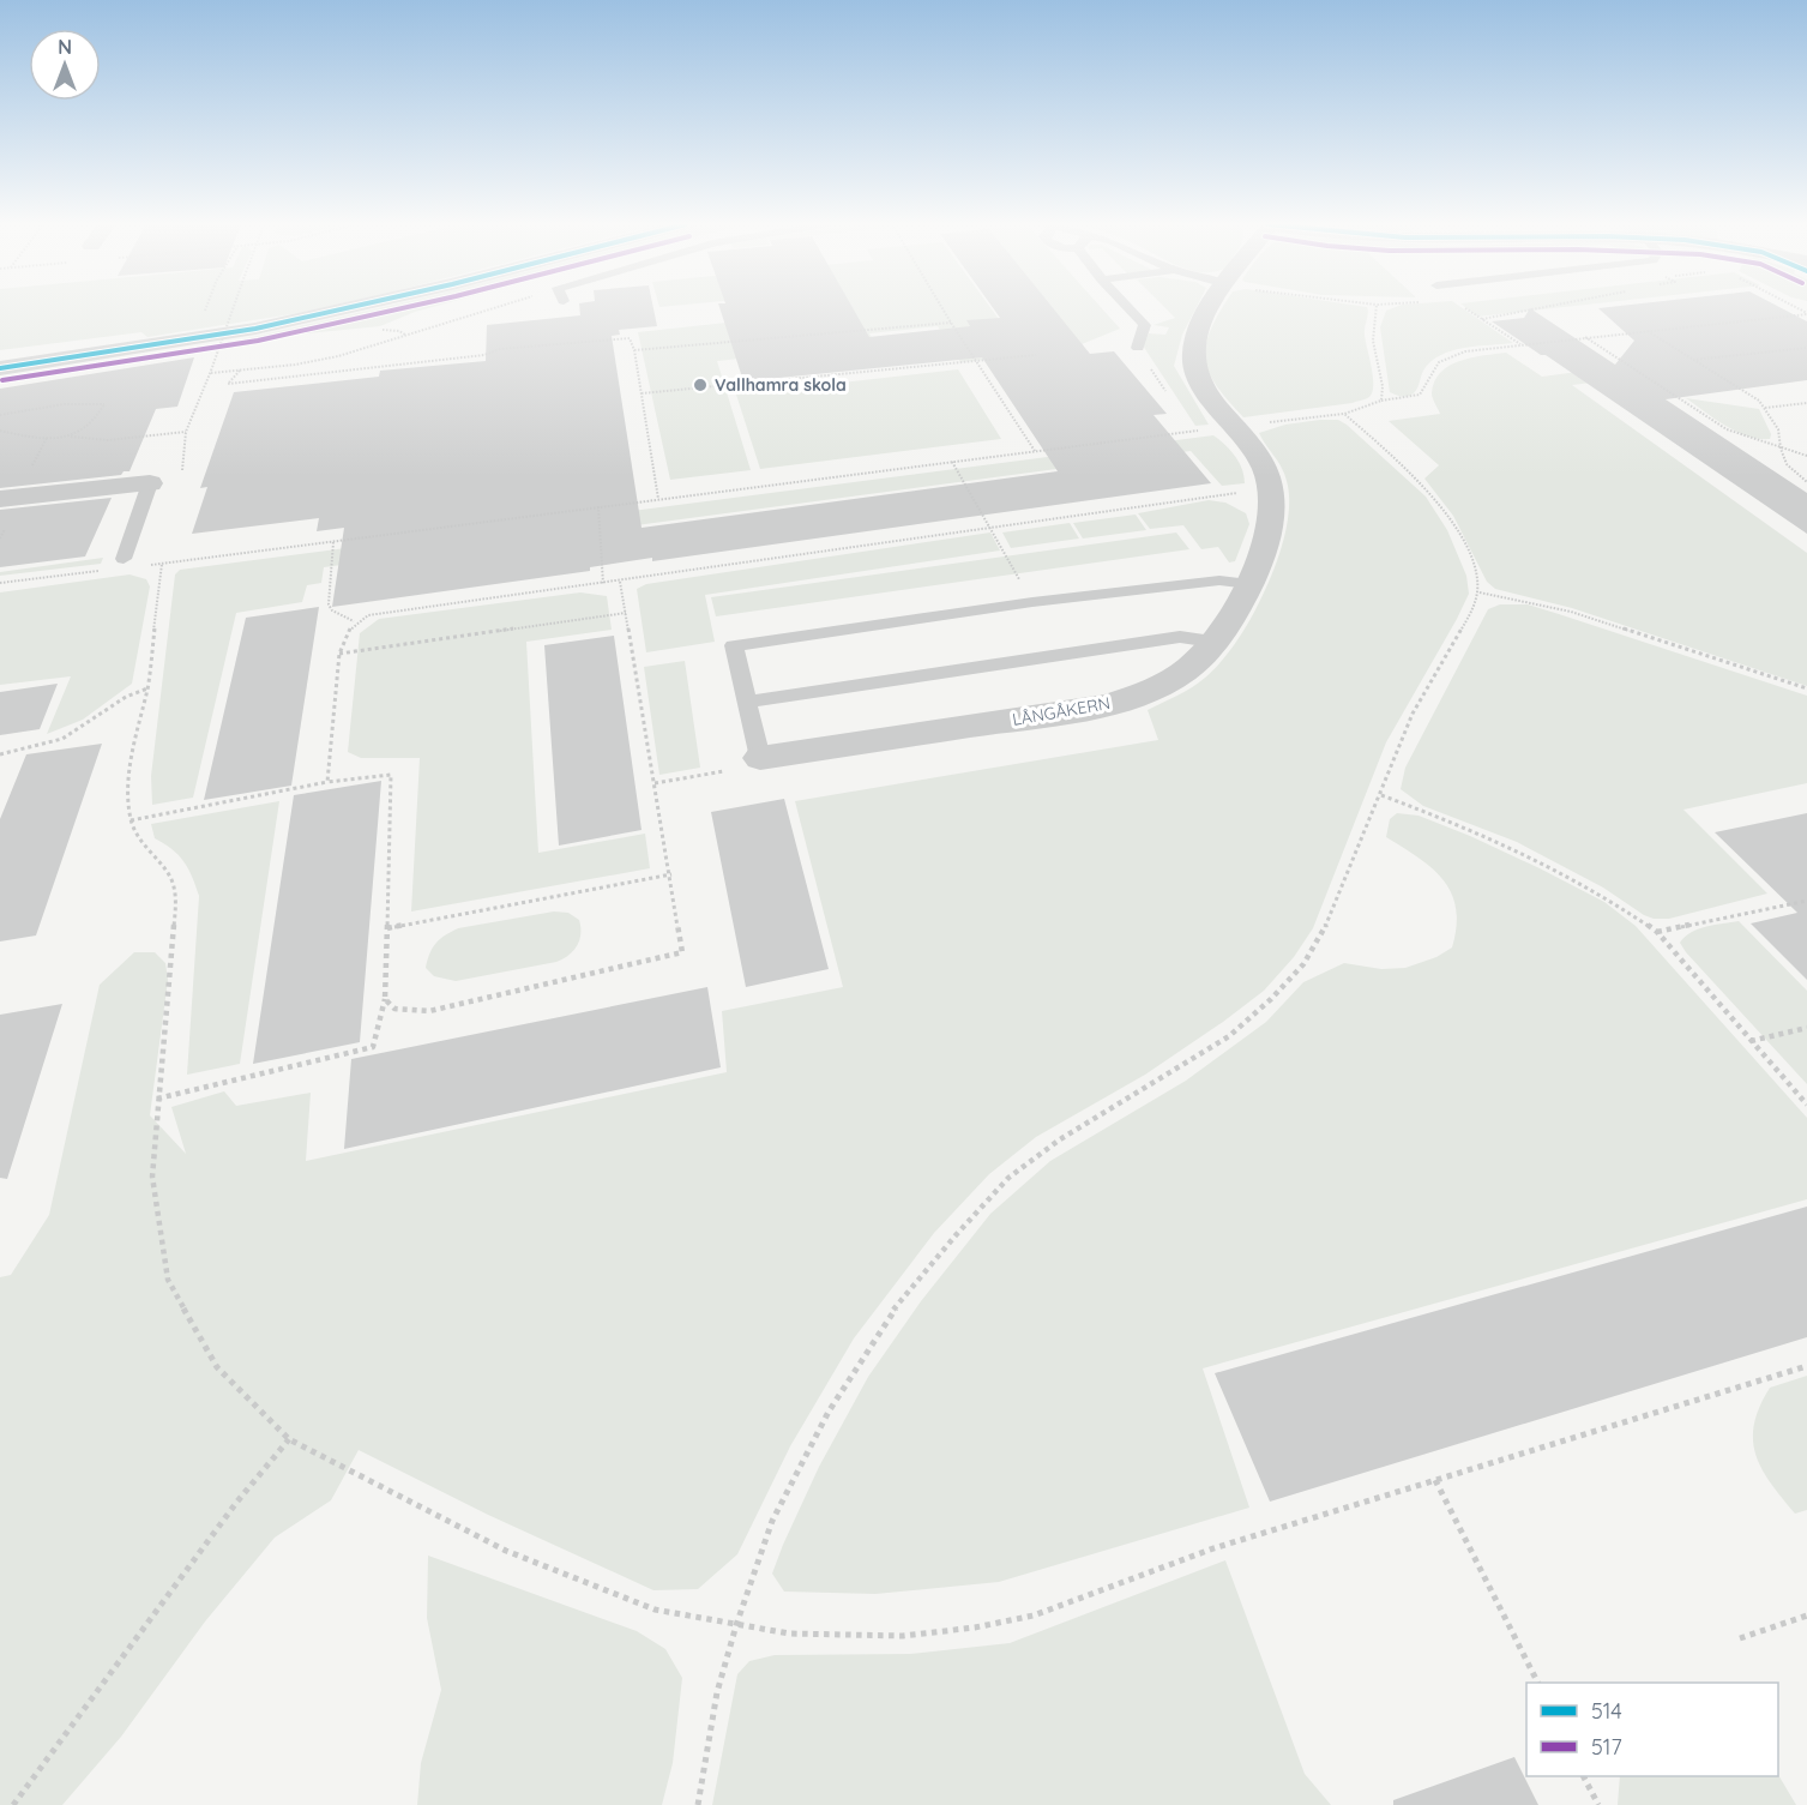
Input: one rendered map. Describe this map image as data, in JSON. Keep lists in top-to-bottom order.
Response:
{
  "streets": {
    "street": ["LÅNGÅKERN"]
  },
  "places": ["Vallhamra skola"],
  "lines": ["transit line 514", "transit line 517"],
  "legend": ["514", "517"],
  "north": "top"
}
